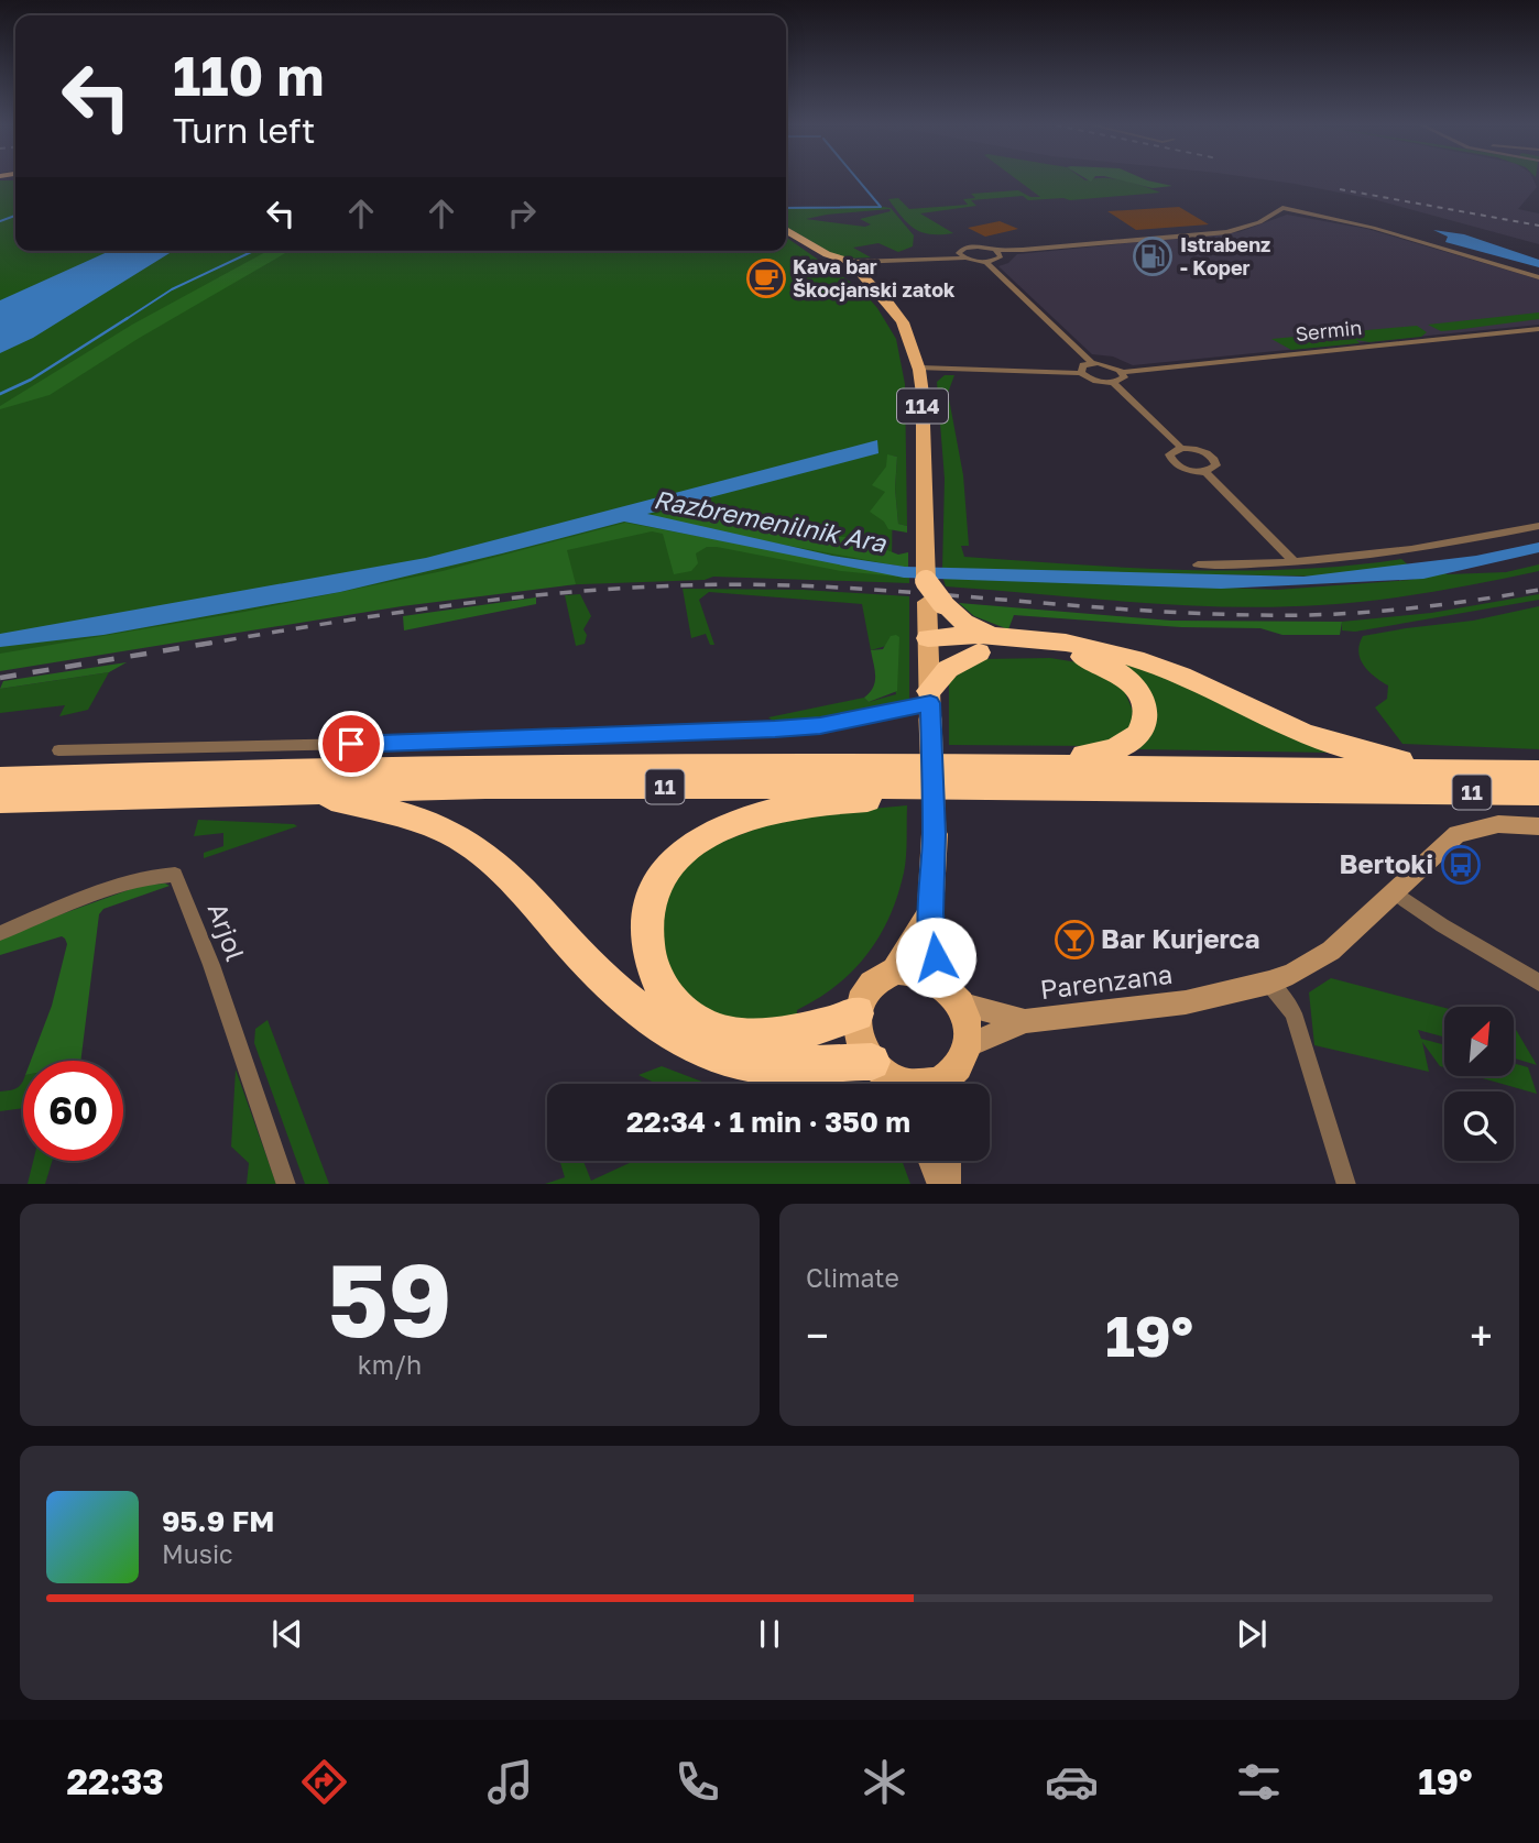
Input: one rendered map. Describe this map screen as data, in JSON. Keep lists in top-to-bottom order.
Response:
{
  "streets": {
    "highway": ["11"],
    "main road": ["114"],
    "street": ["Sermin", "Arjol", "Parenzana"]
  },
  "water": ["Razbremenilnik Ara"],
  "places": {
    "fuel station": ["Istrabenz - Koper"],
    "cafe": ["Kava bar Škocjanski zatok"],
    "bus stop": ["Bertoki"],
    "bar": ["Bar Kurjerca"]
  },
  "north": "top right",
  "page": {
    "turn": ["110 m", "Turn left"],
    "limit": "60",
    "trip": "22:34 · 1 min · 350 m",
    "tile": [
      ["59", "km/h"],
      "Climate"
    ],
    "heat": ["−", "19°", "+"],
    "song": ["95.9 FM", "Music"],
    "tabs": ["22:33", "19°"]
  }
}
